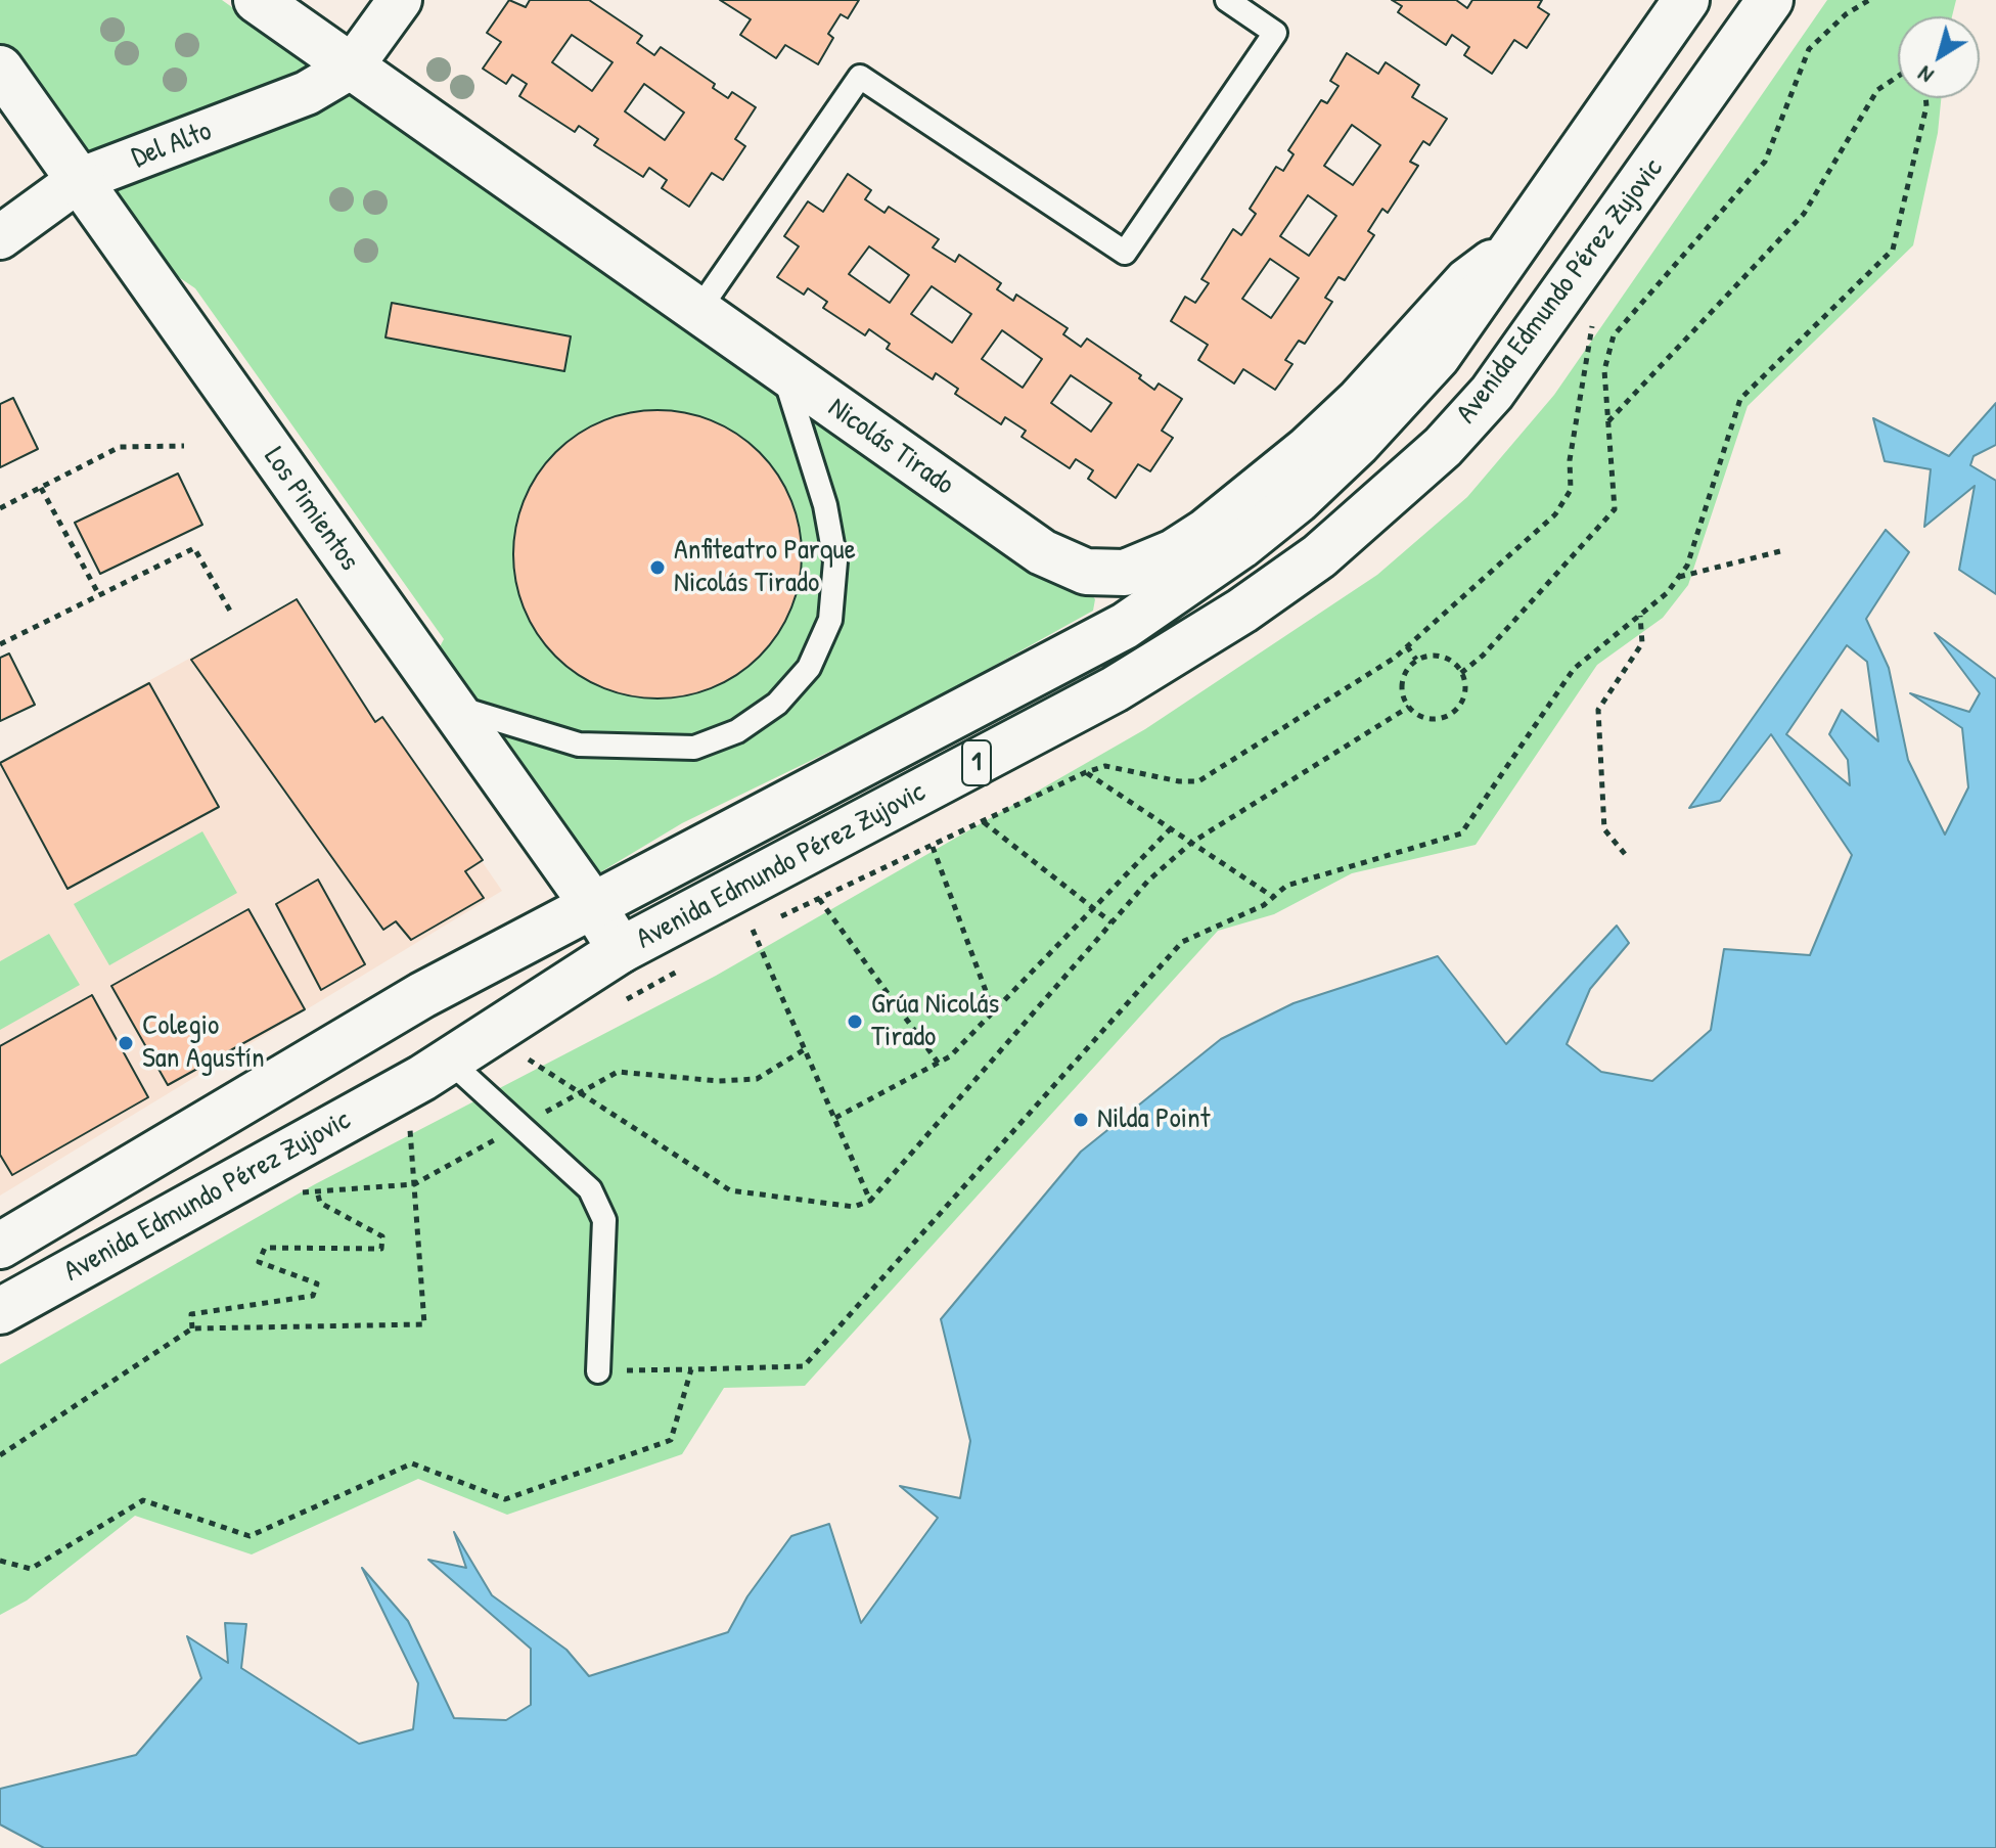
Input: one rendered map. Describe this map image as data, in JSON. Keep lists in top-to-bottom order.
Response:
{
  "streets": {
    "main road": [
      "Avenida Edmundo Pérez Zujovic",
      "Nicolás Tirado",
      "Los Pimientos",
      "1"
    ],
    "street": ["Del Alto"]
  },
  "crossings": [
    ["Del Alto", "Nicolás Tirado"],
    ["Del Alto", "Los Pimientos"],
    ["Avenida Edmundo Pérez Zujovic", "Nicolás Tirado"],
    ["Avenida Edmundo Pérez Zujovic", "Los Pimientos"]
  ],
  "places": [
    "Anfiteatro Parque Nicolás Tirado",
    "Grúa Nicolás Tirado",
    "Colegio San Agustín",
    "Nilda Point"
  ],
  "north": "bottom left"
}
